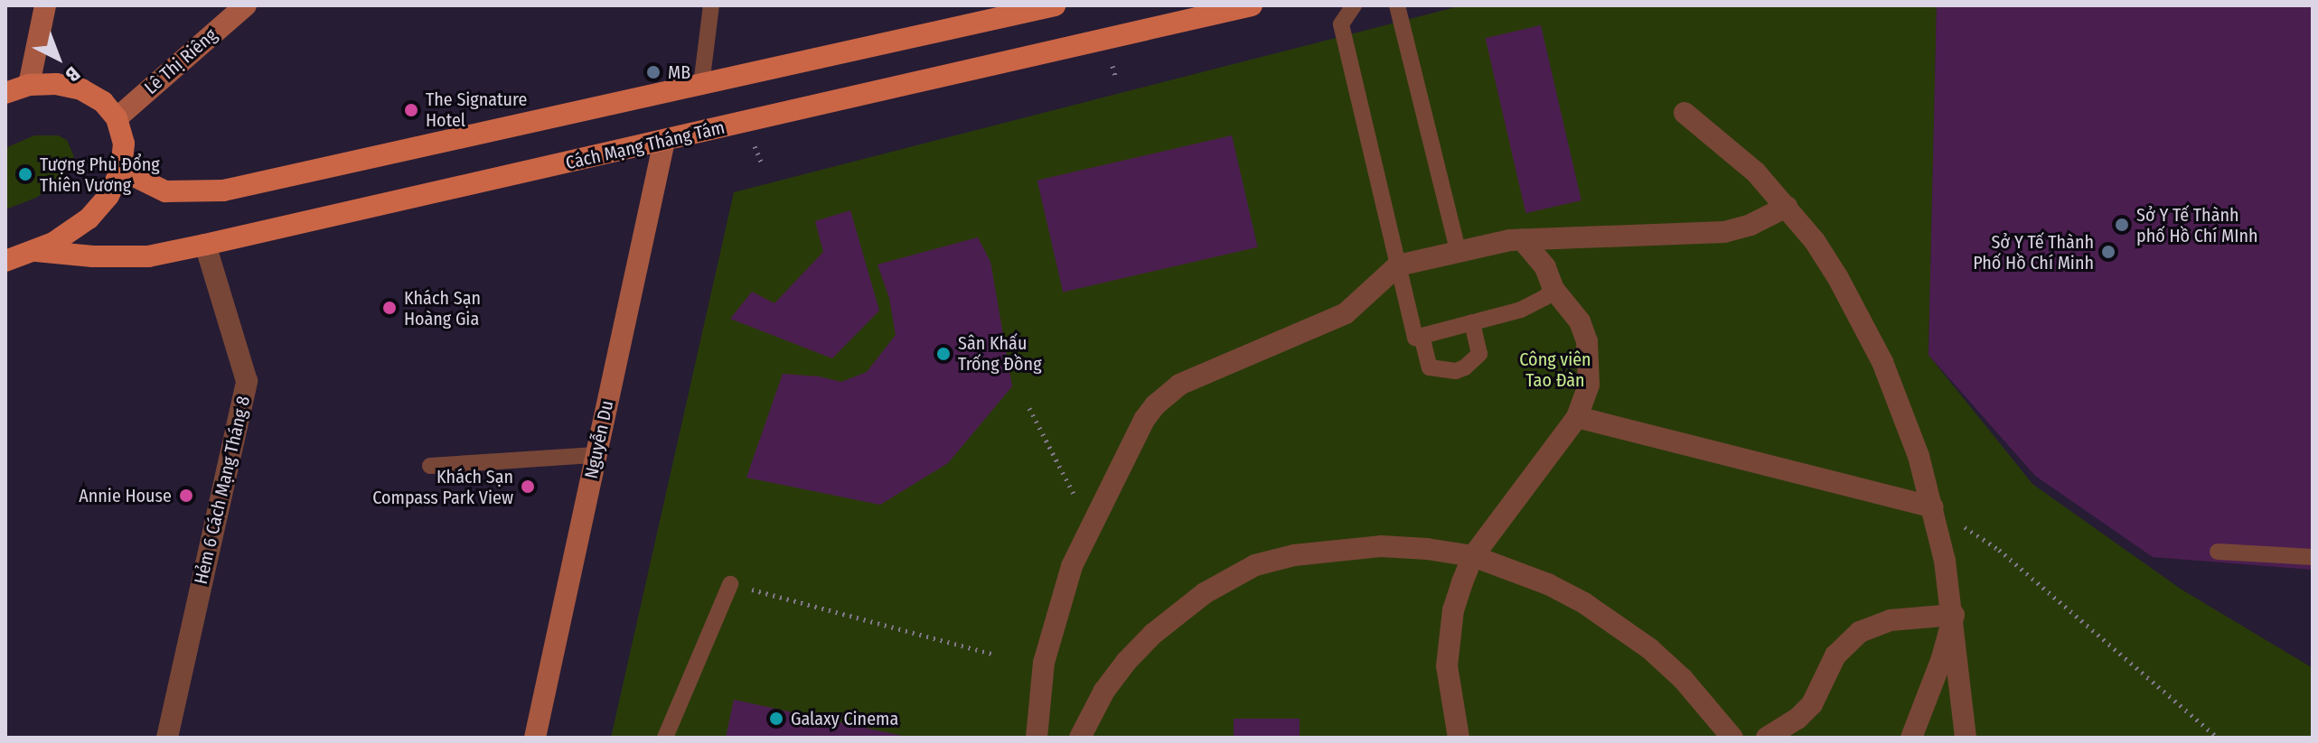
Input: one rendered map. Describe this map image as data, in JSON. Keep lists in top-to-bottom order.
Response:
{
  "streets": {
    "main road": ["Cách Mạng Tháng Tám"],
    "street": ["Lê Thị Riêng", "Nguyễn Du", "Hẻm 6 Cách Mạng Tháng 8"]
  },
  "crossings": [
    ["Cách Mạng Tháng Tám", "Nguyễn Du"],
    ["Cách Mạng Tháng Tám", "Hẻm 6 Cách Mạng Tháng 8"]
  ],
  "parks": ["Công viên Tao Đàn"],
  "places": [
    "MB",
    "The Signature Hotel",
    "Tượng Phù Đổng Thiên Vương",
    "Sở Y Tế Thành phố Hồ Chí MInh",
    "Sở Y Tế Thành Phố Hồ Chí Minh",
    "Khách Sạn Hoàng Gia",
    "Sân Khấu Trống Đồng",
    "Khách Sạn Compass Park View",
    "Annie House",
    "Galaxy Cinema"
  ],
  "north": "bottom right"
}
